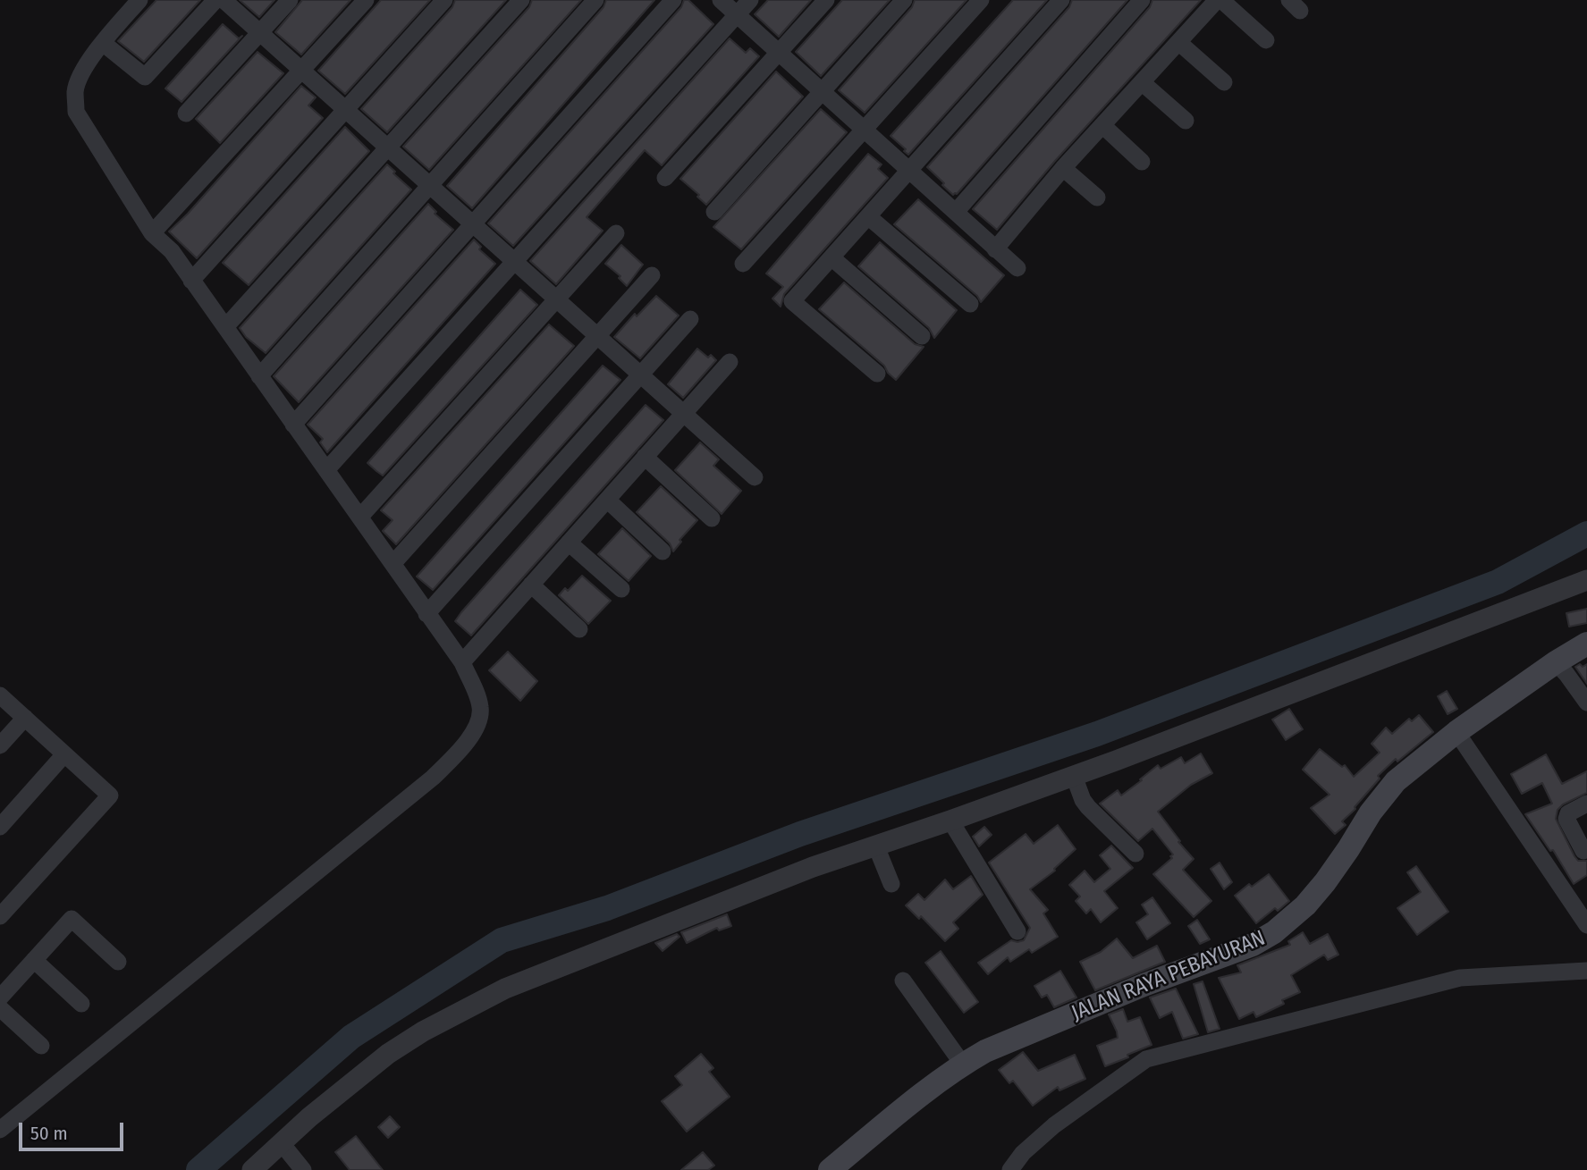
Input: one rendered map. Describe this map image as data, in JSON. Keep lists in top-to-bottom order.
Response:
{
  "streets": {
    "main road": ["JALAN RAYA PEBAYURAN"]
  },
  "scale_bar": "50 m"
}
